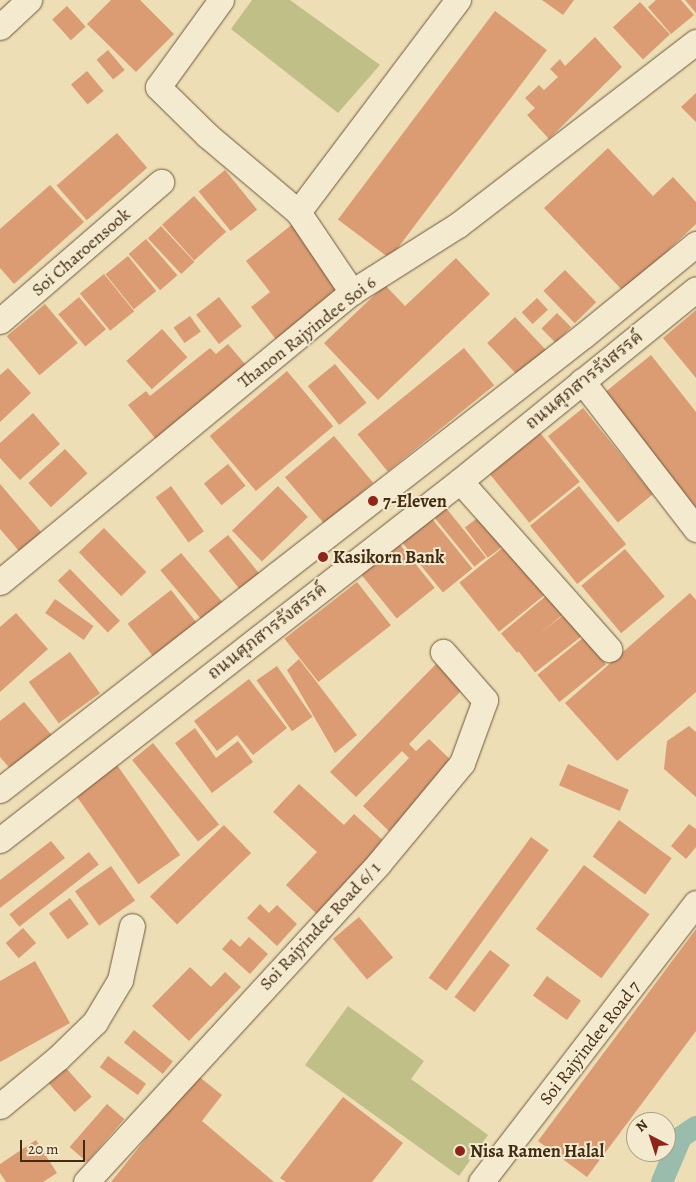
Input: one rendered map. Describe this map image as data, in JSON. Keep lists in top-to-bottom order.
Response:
{
  "streets": {
    "street": [
      "Soi Charoensook",
      "Thanon Rajyindee Soi 6",
      "ถนนศุภสารรังสรรค์",
      "Soi Rajyindee Road 6/ 1",
      "Soi Rajyindee Road 7"
    ]
  },
  "places": ["7-Eleven", "Kasikorn Bank", "Nisa Ramen Halal"],
  "scale_bar": "20 m",
  "north": "top left"
}
